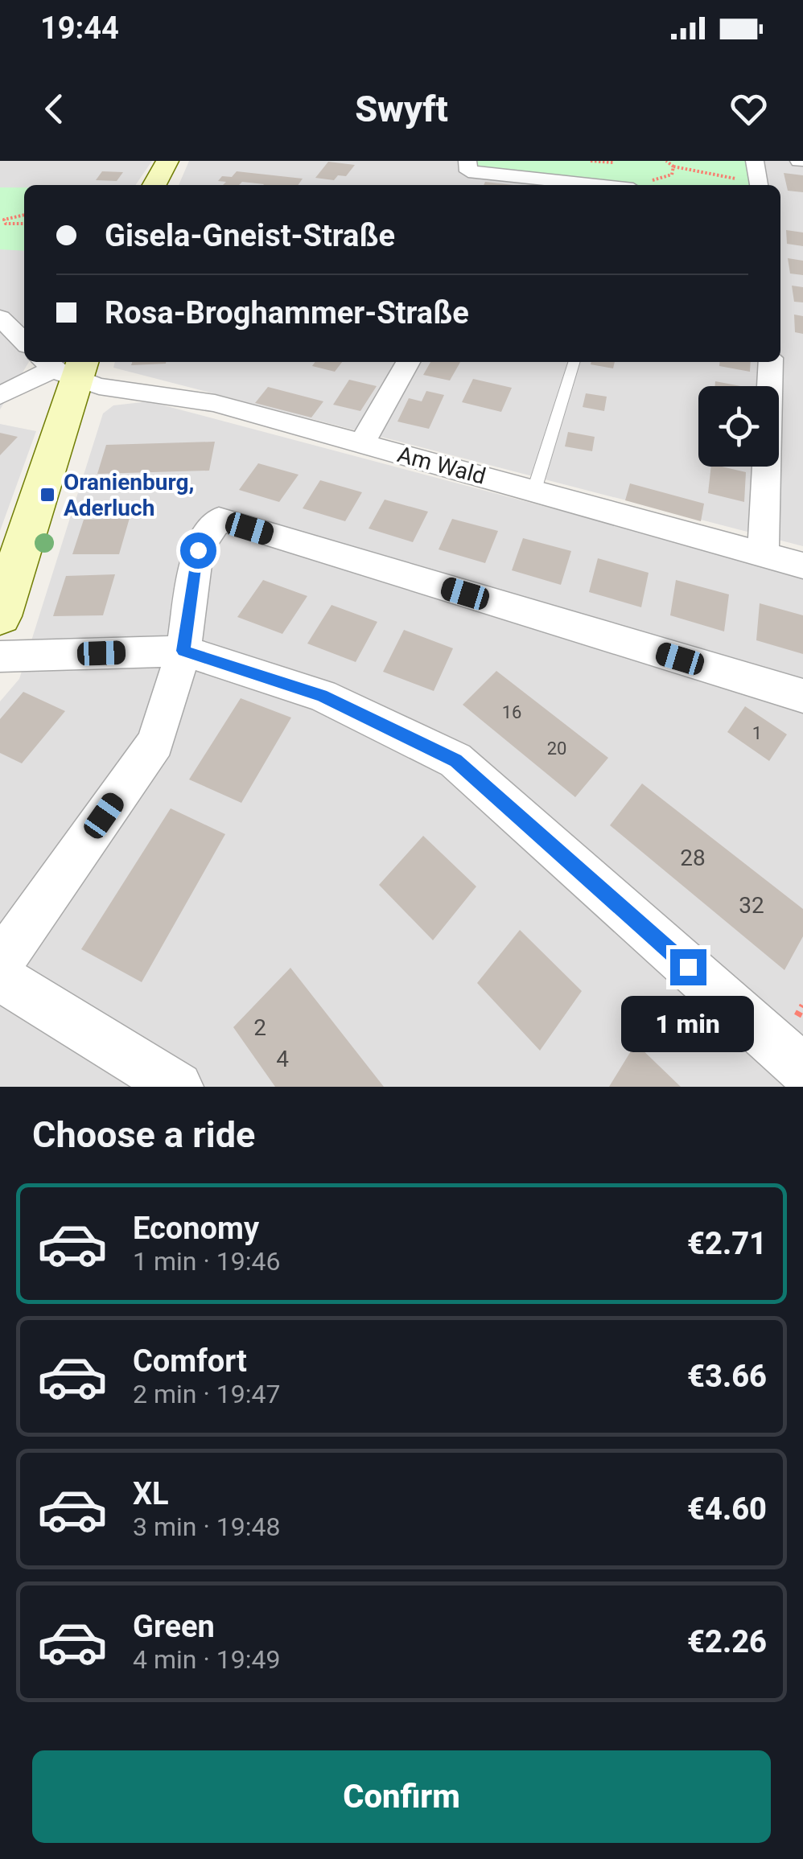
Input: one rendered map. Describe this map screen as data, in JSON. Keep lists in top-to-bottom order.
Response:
{
  "streets": {
    "street": ["Am Wald"]
  },
  "places": {
    "transit": ["Oranienburg, Aderluch"]
  },
  "house_numbers": [
    "16",
    "1",
    "20",
    "28",
    "32",
    "2",
    "4"
  ],
  "page": {
    "status": "19:44",
    "header": "Swyft",
    "banner": ["Gisela-Gneist-Straße", "Rosa-Broghammer-Straße"],
    "bubble": "1 min",
    "heading": "Choose a ride",
    "list": [
      {
        "name": "Economy",
        "note": "1 min · 19:46",
        "value": "€2.71"
      },
      {
        "name": "Comfort",
        "note": "2 min · 19:47",
        "value": "€3.66"
      },
      {
        "name": "XL",
        "note": "3 min · 19:48",
        "value": "€4.60"
      },
      {
        "name": "Green",
        "note": "4 min · 19:49",
        "value": "€2.26"
      }
    ],
    "buttons": "Confirm"
  }
}
